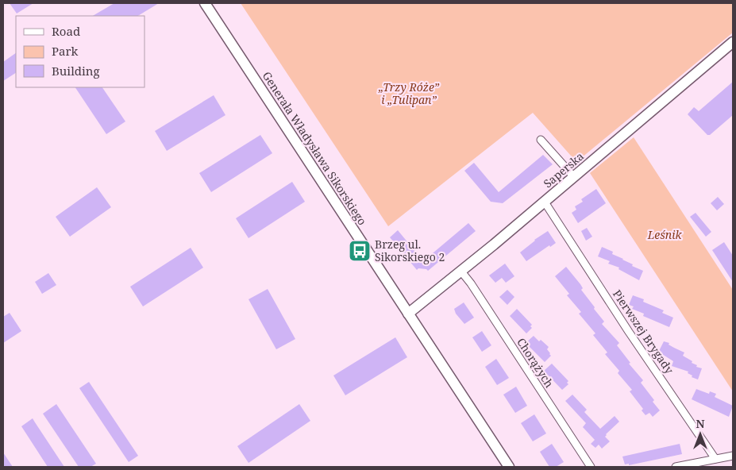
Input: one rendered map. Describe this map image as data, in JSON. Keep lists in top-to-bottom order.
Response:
{
  "streets": {
    "main road": ["Generała Władysława Sikorskiego", "Saperska"],
    "street": ["Pierwszej Brygady", "Chorążych"]
  },
  "crossings": [
    ["Generała Władysława Sikorskiego", "Saperska"],
    ["Saperska", "Pierwszej Brygady"],
    ["Saperska", "Chorążych"]
  ],
  "parks": ["„Trzy Róże” i „Tulipan”", "Leśnik"],
  "places": {
    "bus stop": ["Brzeg ul. Sikorskiego 2"]
  },
  "legend": ["Road", "Park", "Building"],
  "north": "top"
}
